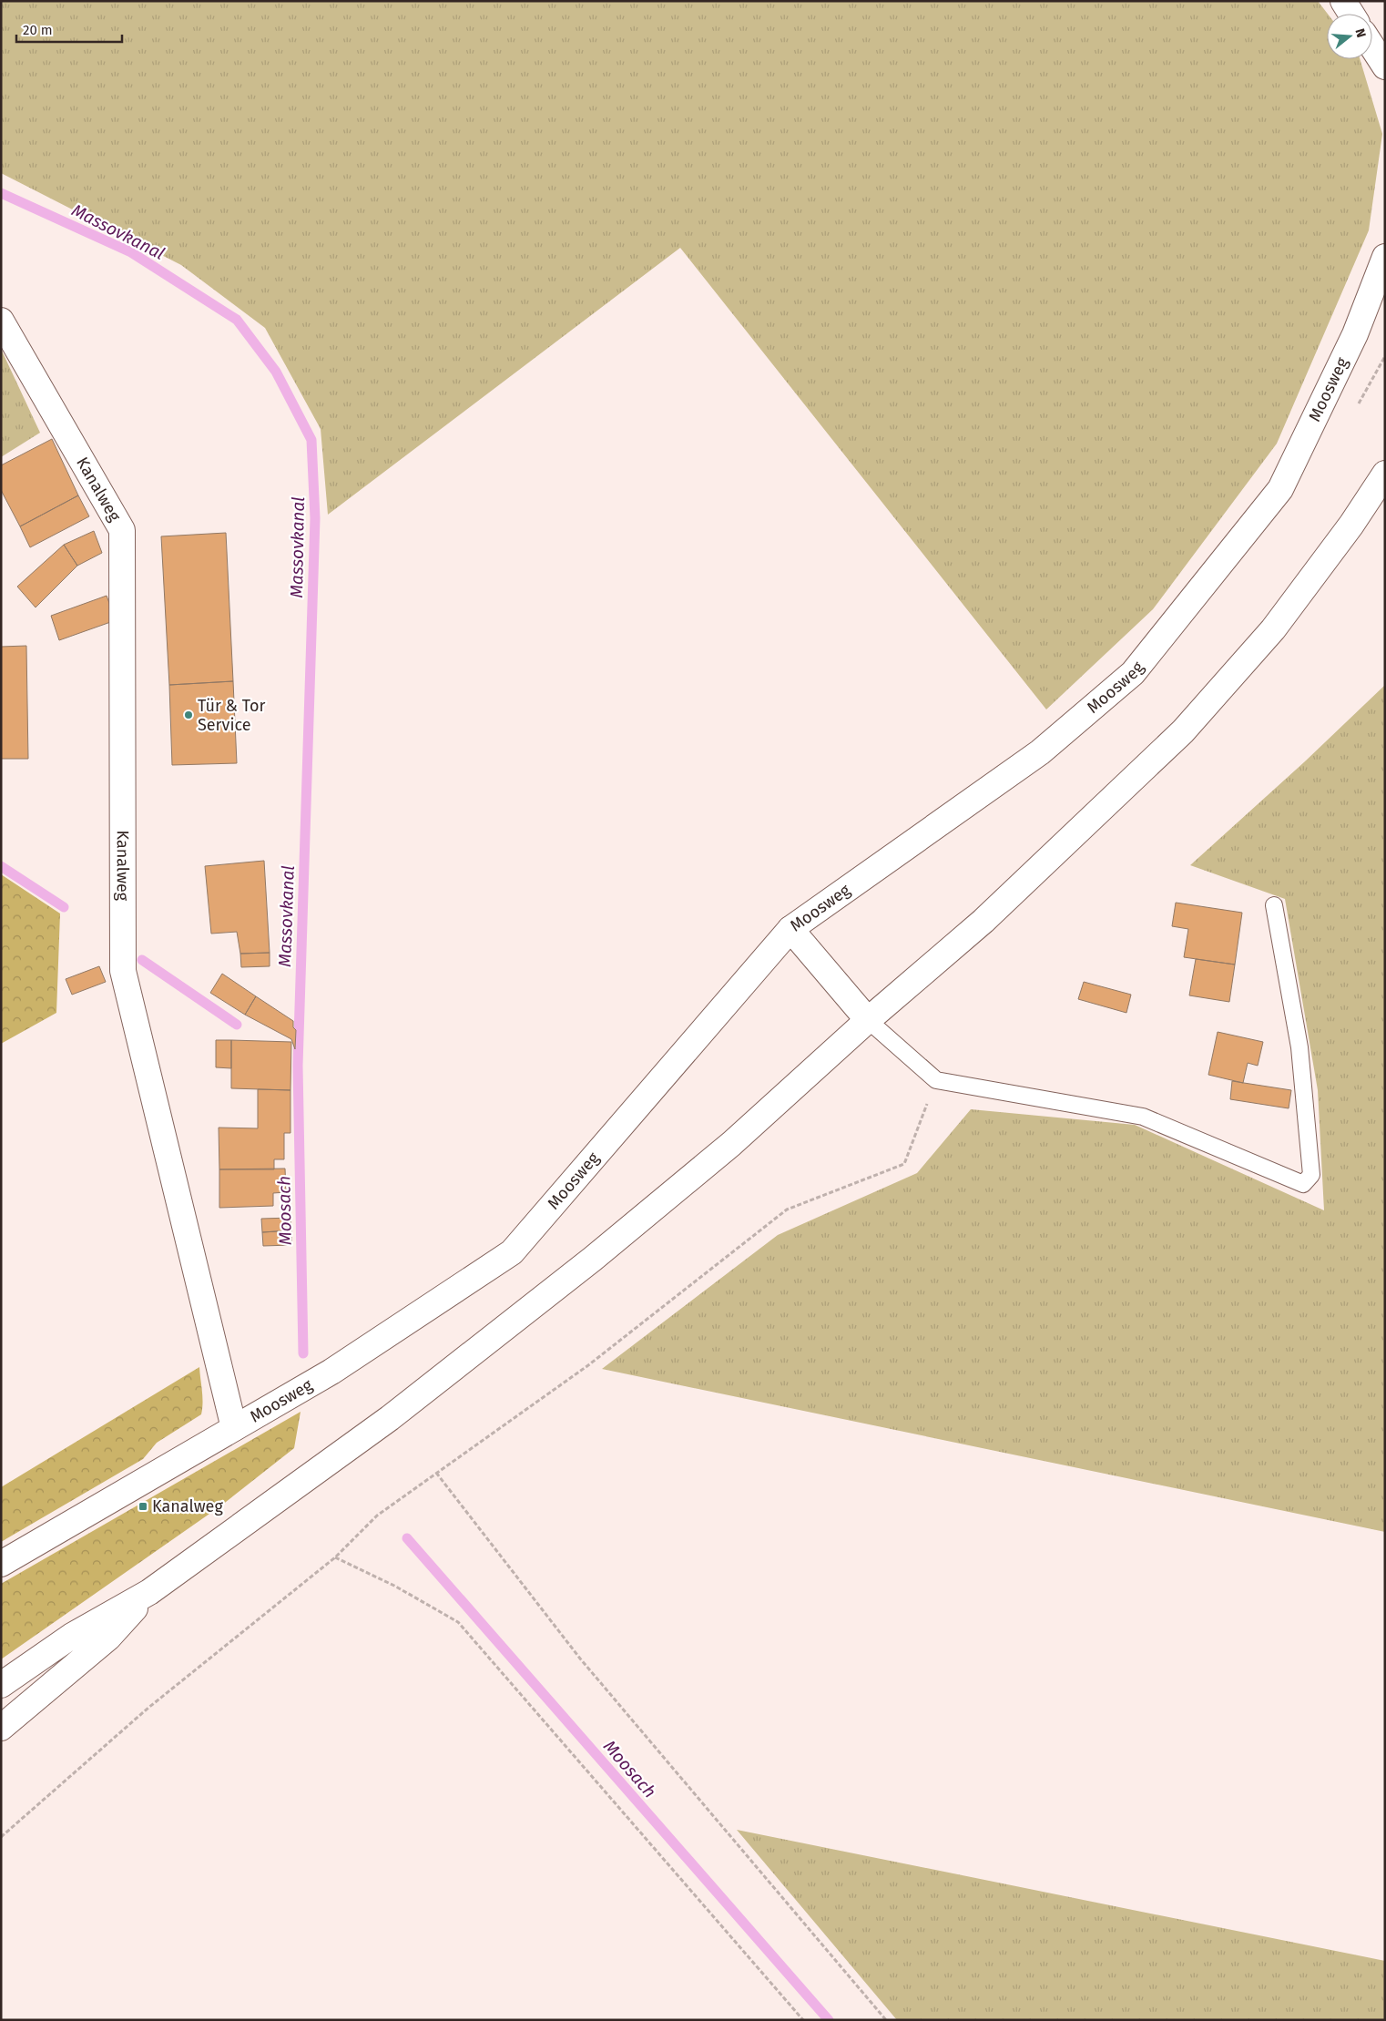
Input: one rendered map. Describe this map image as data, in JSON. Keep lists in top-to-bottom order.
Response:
{
  "streets": {
    "street": ["Moosweg", "Kanalweg"]
  },
  "crossings": [
    ["Moosweg", "Kanalweg"]
  ],
  "water": ["Massovkanal", "Moosach"],
  "places": {
    "other": ["Tür & Tor Service"],
    "transit": ["Kanalweg"]
  },
  "scale_bar": "20 m",
  "north": "right"
}
